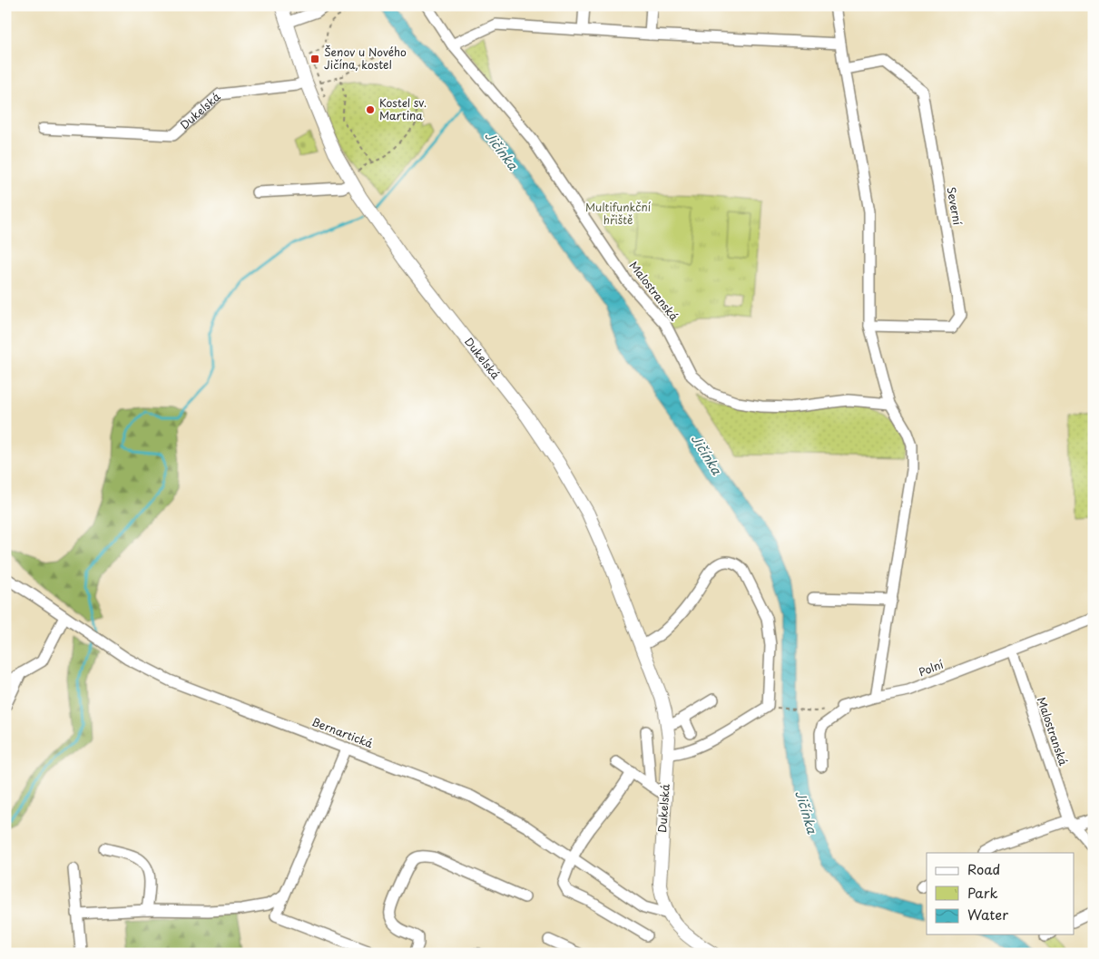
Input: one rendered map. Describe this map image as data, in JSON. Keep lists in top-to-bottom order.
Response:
{
  "streets": {
    "main road": ["Dukelská"],
    "street": [
      "Severní",
      "Malostranská",
      "Polní",
      "Bernartická"
    ]
  },
  "crossings": [
    ["Dukelská", "Bernartická"],
    ["Malostranská", "Polní"]
  ],
  "water": ["Jičínka"],
  "parks": ["Multifunkční hřiště"],
  "places": {
    "transit": ["Šenov u Nového Jičína, kostel"],
    "other": ["Kostel sv. Martina"]
  },
  "legend": ["Road", "Park", "Water"]
}
